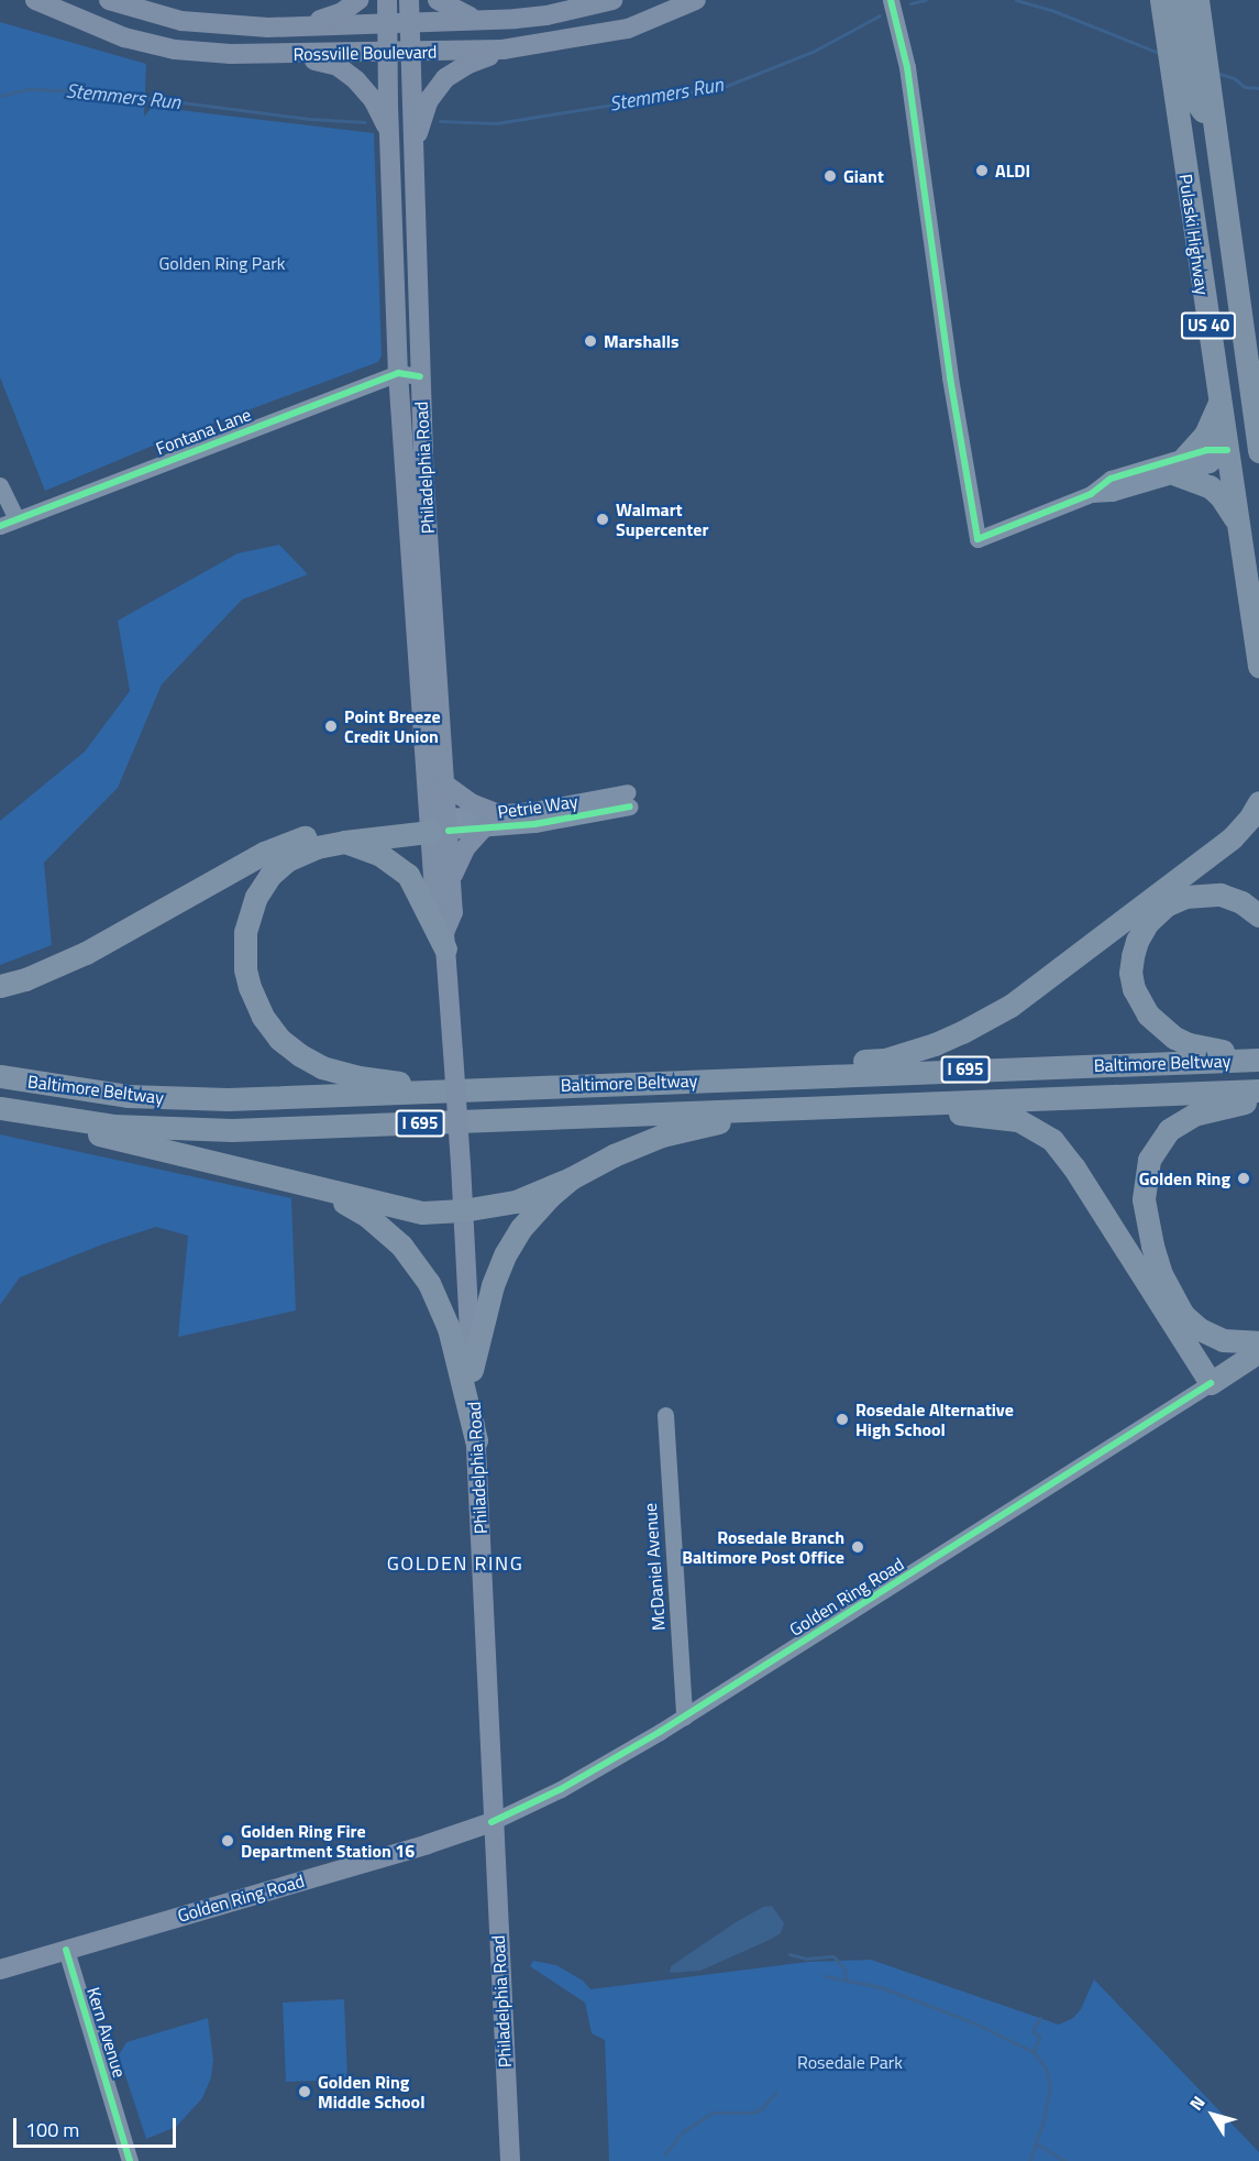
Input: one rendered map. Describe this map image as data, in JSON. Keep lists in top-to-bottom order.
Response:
{
  "streets": {
    "highway": [
      "Pulaski Highway",
      "US 40",
      "Baltimore Beltway",
      "I 695",
      "Golden Ring Road"
    ],
    "main road": ["Rossville Boulevard", "Philadelphia Road"],
    "street": [
      "Fontana Lane",
      "Petrie Way",
      "McDaniel Avenue",
      "Kern Avenue"
    ]
  },
  "crossings": [
    ["Rossville Boulevard", "Philadelphia Road"],
    ["Fontana Lane", "Philadelphia Road"],
    ["Philadelphia Road", "Petrie Way"],
    ["Philadelphia Road", "Golden Ring Road"],
    ["McDaniel Avenue", "Golden Ring Road"],
    ["Golden Ring Road", "Kern Avenue"]
  ],
  "districts": ["GOLDEN RING"],
  "water": ["Stemmers Run"],
  "parks": ["Golden Ring Park", "Rosedale Park"],
  "places": [
    "ALDI",
    "Giant",
    "Marshalls",
    "Walmart Supercenter",
    "Point Breeze Credit Union",
    "Golden Ring",
    "Rosedale Alternative High School",
    "Rosedale Branch Baltimore Post Office",
    "Golden Ring Fire Department Station 16",
    "Golden Ring Middle School"
  ],
  "scale_bar": "100 m",
  "north": "top left"
}
